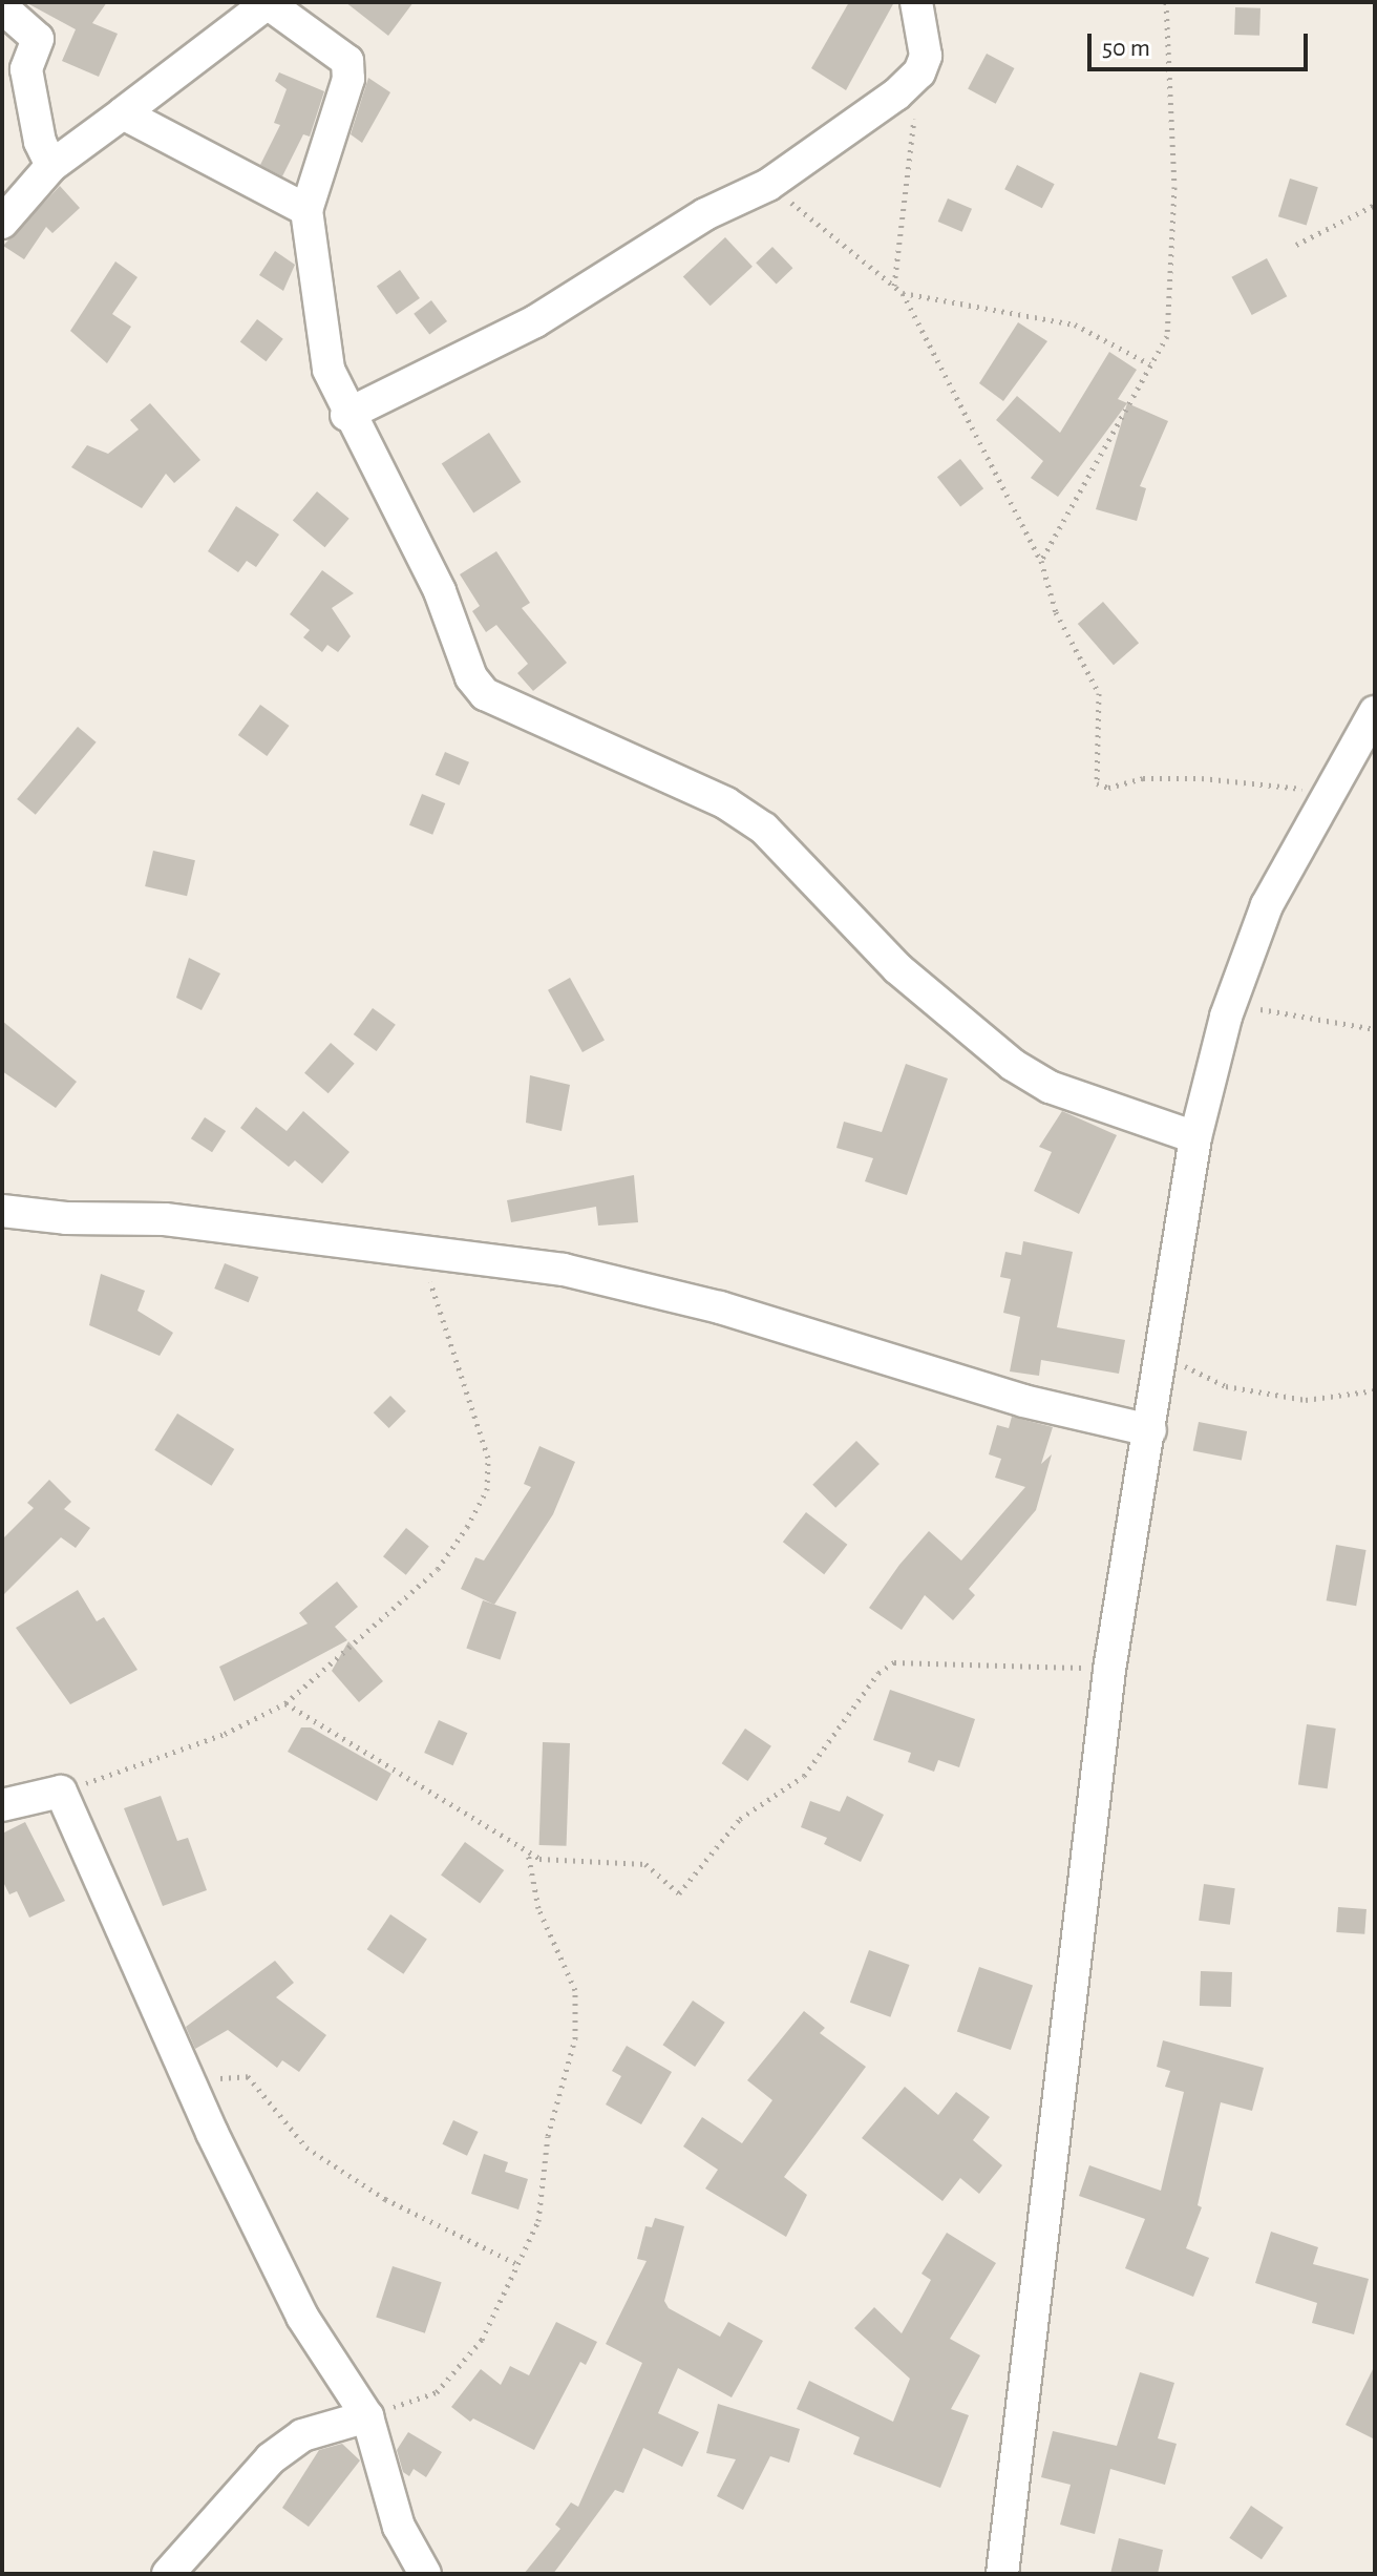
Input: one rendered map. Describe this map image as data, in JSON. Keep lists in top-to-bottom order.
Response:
{
  "scale_bar": "50 m"
}
